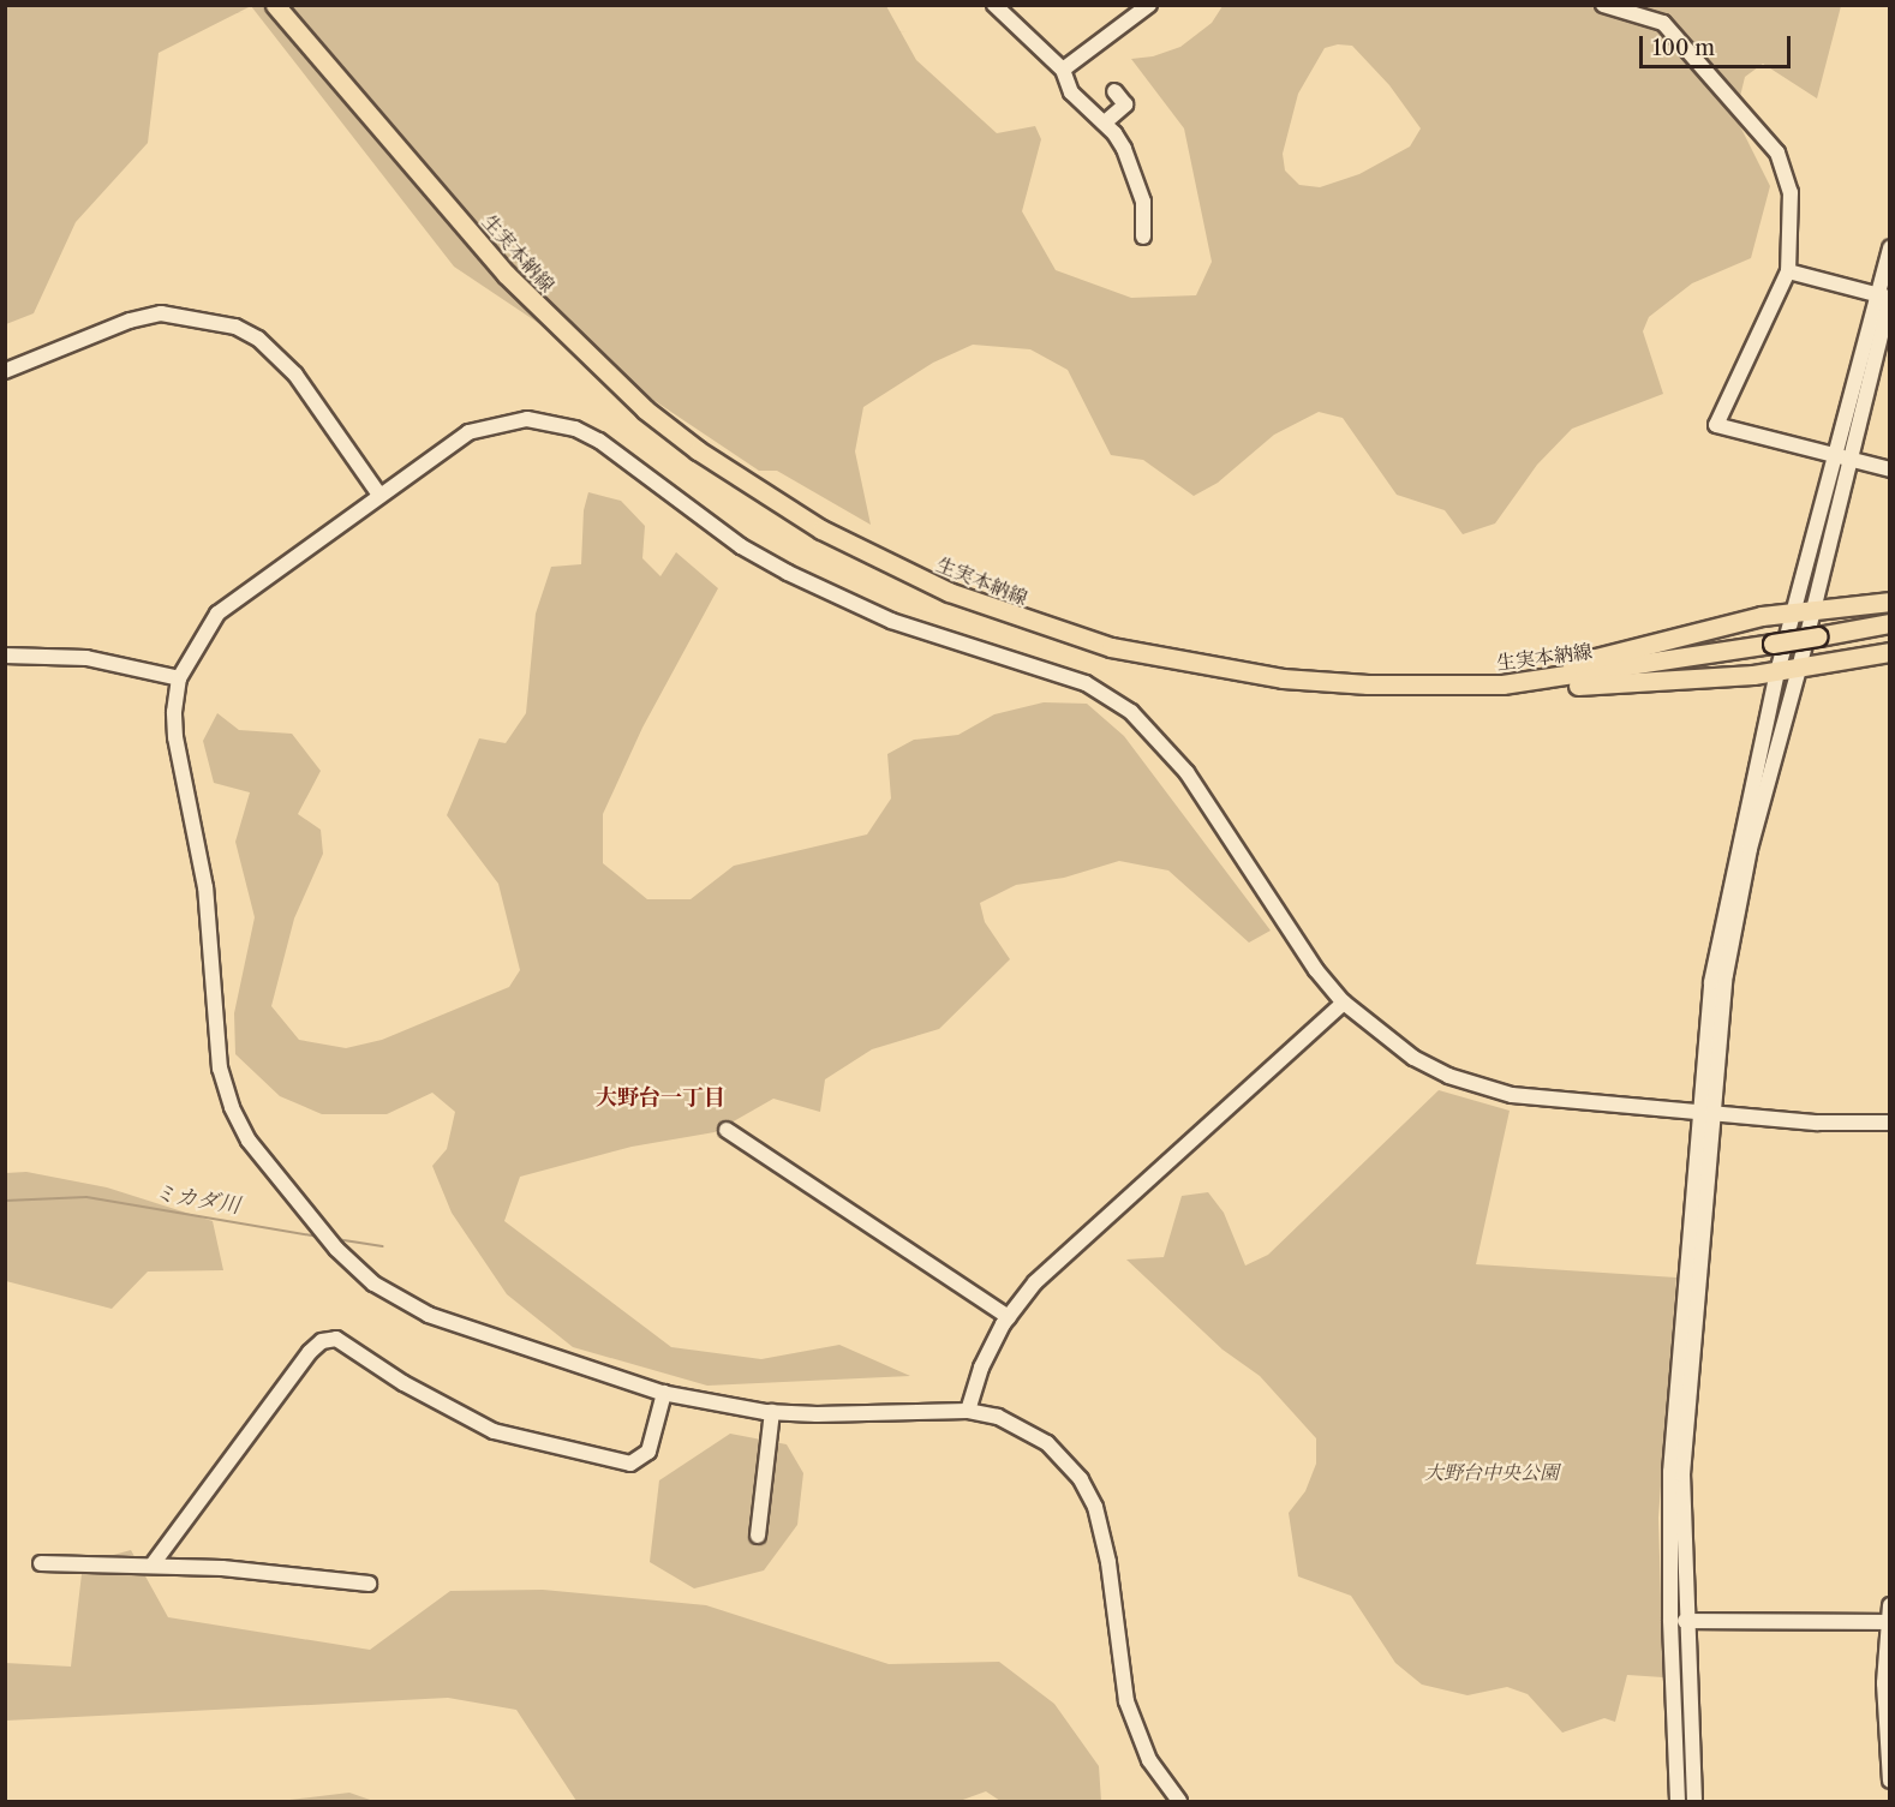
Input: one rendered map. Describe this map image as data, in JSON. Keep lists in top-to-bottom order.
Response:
{
  "streets": {
    "main road": ["生実本納線"]
  },
  "districts": ["大野台一丁目"],
  "water": ["ミカダ川"],
  "parks": ["大野台中央公園"],
  "scale_bar": "100 m"
}
